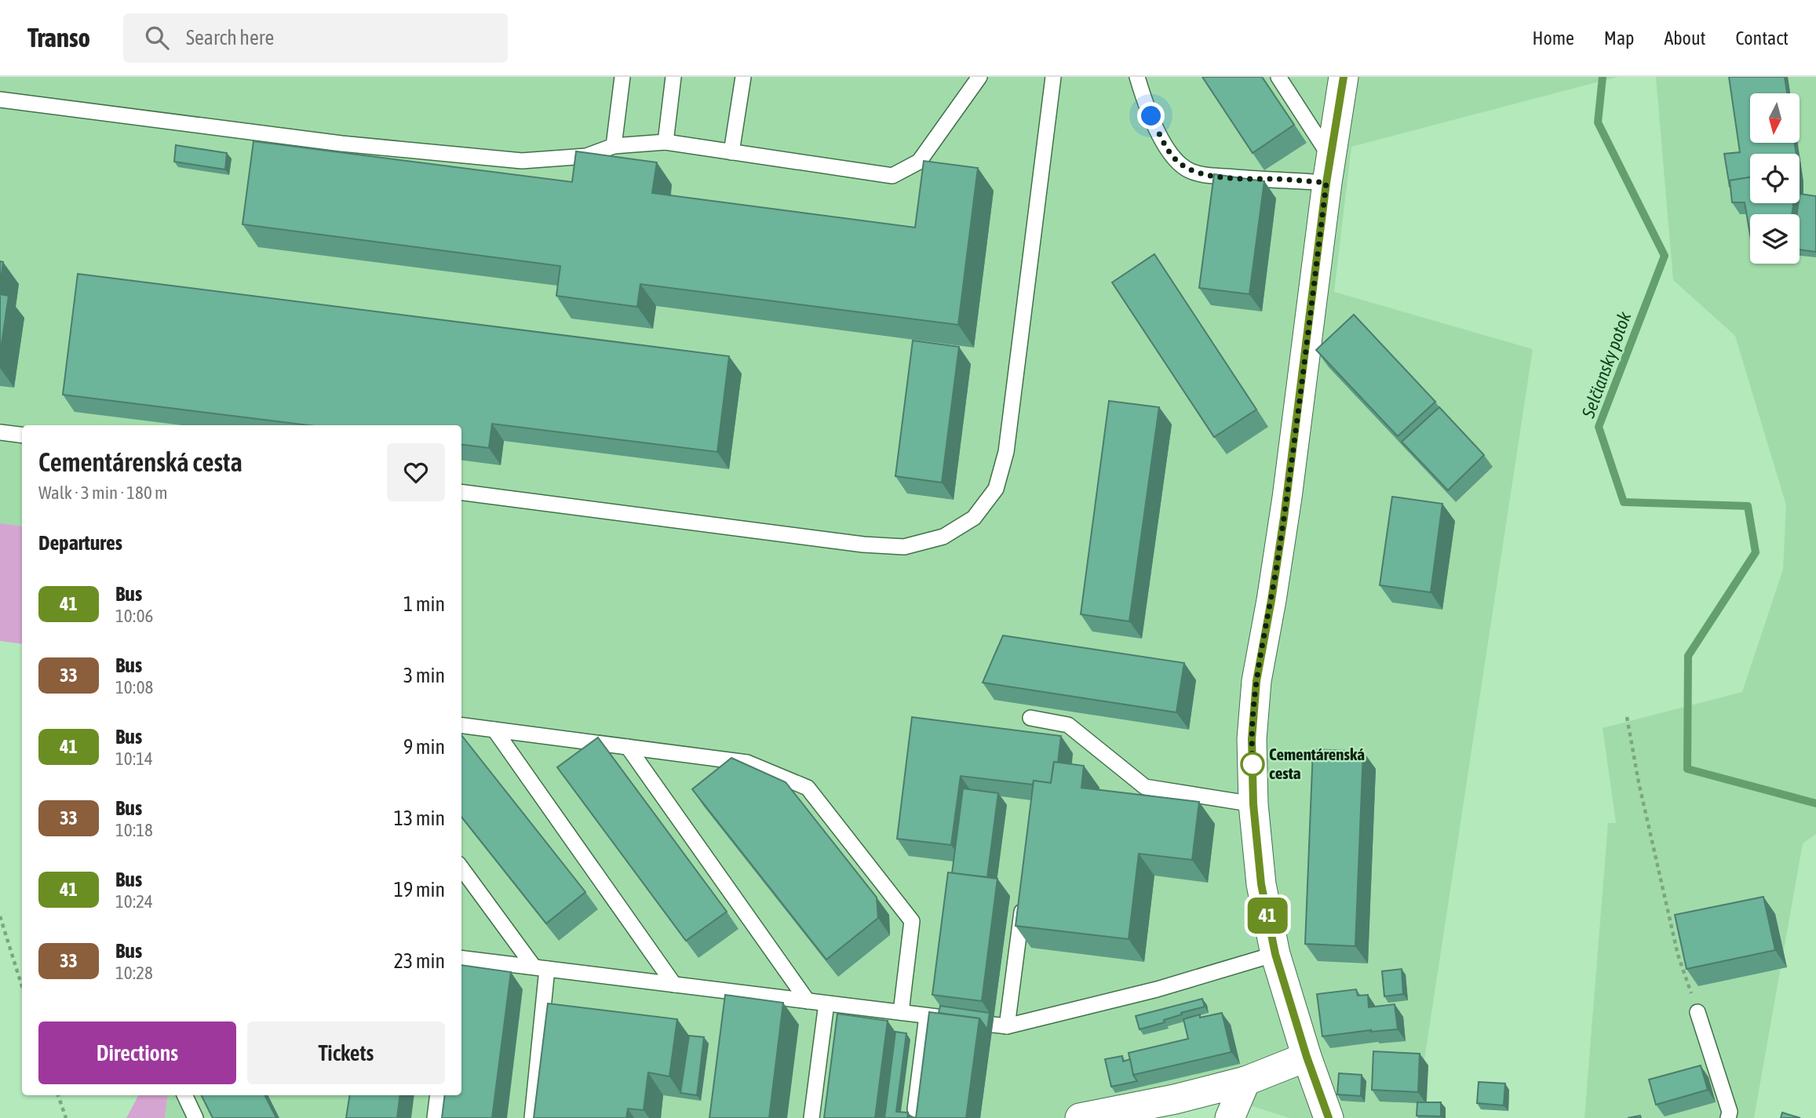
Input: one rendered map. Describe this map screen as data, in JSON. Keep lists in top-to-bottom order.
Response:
{
  "water": ["Selčiansky potok"],
  "places": ["Cementárenská cesta"],
  "lines": ["bus line 41"],
  "north": "bottom",
  "page": {
    "header": "Transo",
    "search": "Search here",
    "nav": [
      "Home",
      "Map",
      "About",
      "Contact"
    ],
    "on_map": "41",
    "heading": [
      ["Cementárenská cesta", "Walk · 3 min · 180 m"],
      "Departures"
    ],
    "list": [
      {
        "mark": "41",
        "name": "Bus",
        "note": "10:06",
        "value": "1 min"
      },
      {
        "mark": "33",
        "name": "Bus",
        "note": "10:08",
        "value": "3 min"
      },
      {
        "mark": "41",
        "name": "Bus",
        "note": "10:14",
        "value": "9 min"
      },
      {
        "mark": "33",
        "name": "Bus",
        "note": "10:18",
        "value": "13 min"
      },
      {
        "mark": "41",
        "name": "Bus",
        "note": "10:24",
        "value": "19 min"
      },
      {
        "mark": "33",
        "name": "Bus",
        "note": "10:28",
        "value": "23 min"
      }
    ],
    "buttons": ["Directions", "Tickets"]
  }
}
